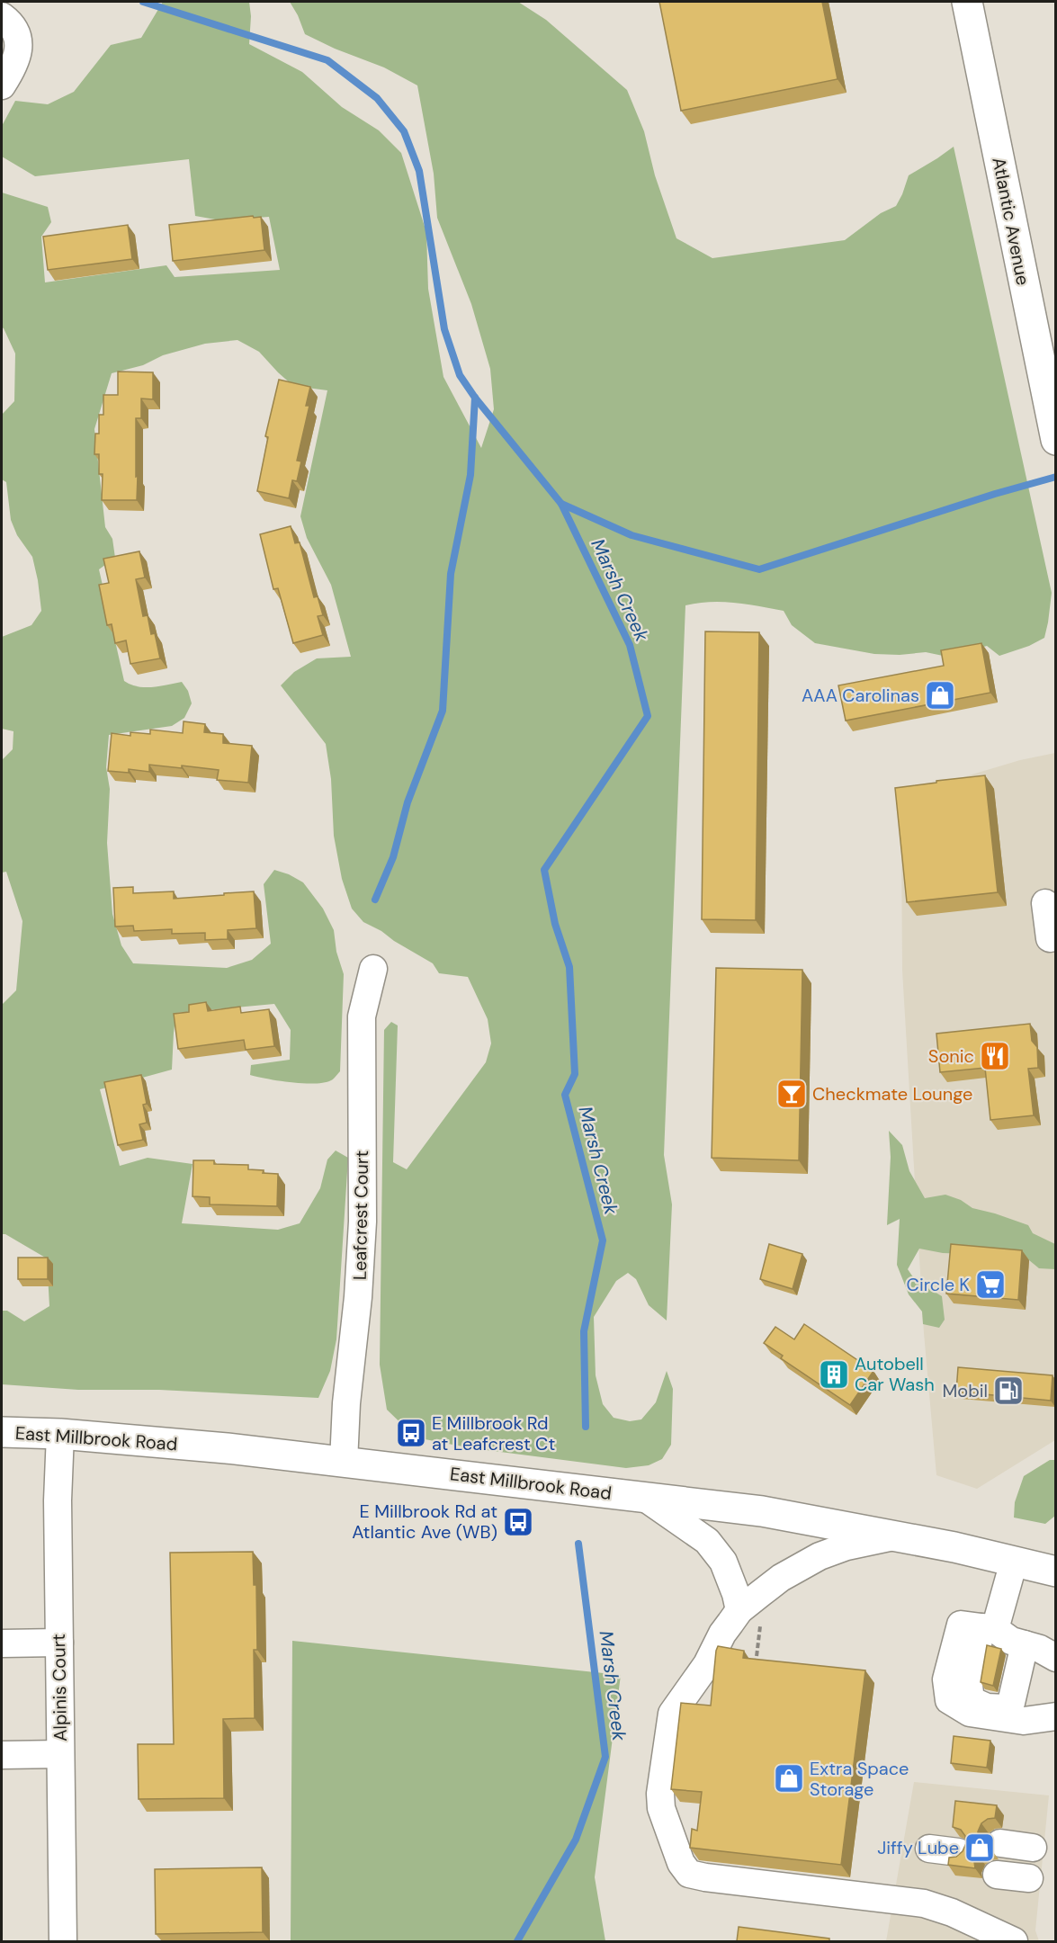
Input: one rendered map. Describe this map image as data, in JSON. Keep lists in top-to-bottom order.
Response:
{
  "streets": {
    "main road": ["Atlantic Avenue", "East Millbrook Road"],
    "street": ["Leafcrest Court", "Alpinis Court"]
  },
  "crossings": [
    ["Leafcrest Court", "East Millbrook Road"],
    ["East Millbrook Road", "Alpinis Court"]
  ],
  "water": ["Marsh Creek"],
  "places": {
    "shop": ["AAA Carolinas", "Extra Space Storage", "Jiffy Lube"],
    "restaurant": ["Sonic"],
    "bar": ["Checkmate Lounge"],
    "supermarket": ["Circle K"],
    "building": ["Autobell Car Wash"],
    "fuel station": ["Mobil"],
    "bus stop": ["E Millbrook Rd at Leafcrest Ct", "E Millbrook Rd at Atlantic Ave (WB)"]
  }
}
